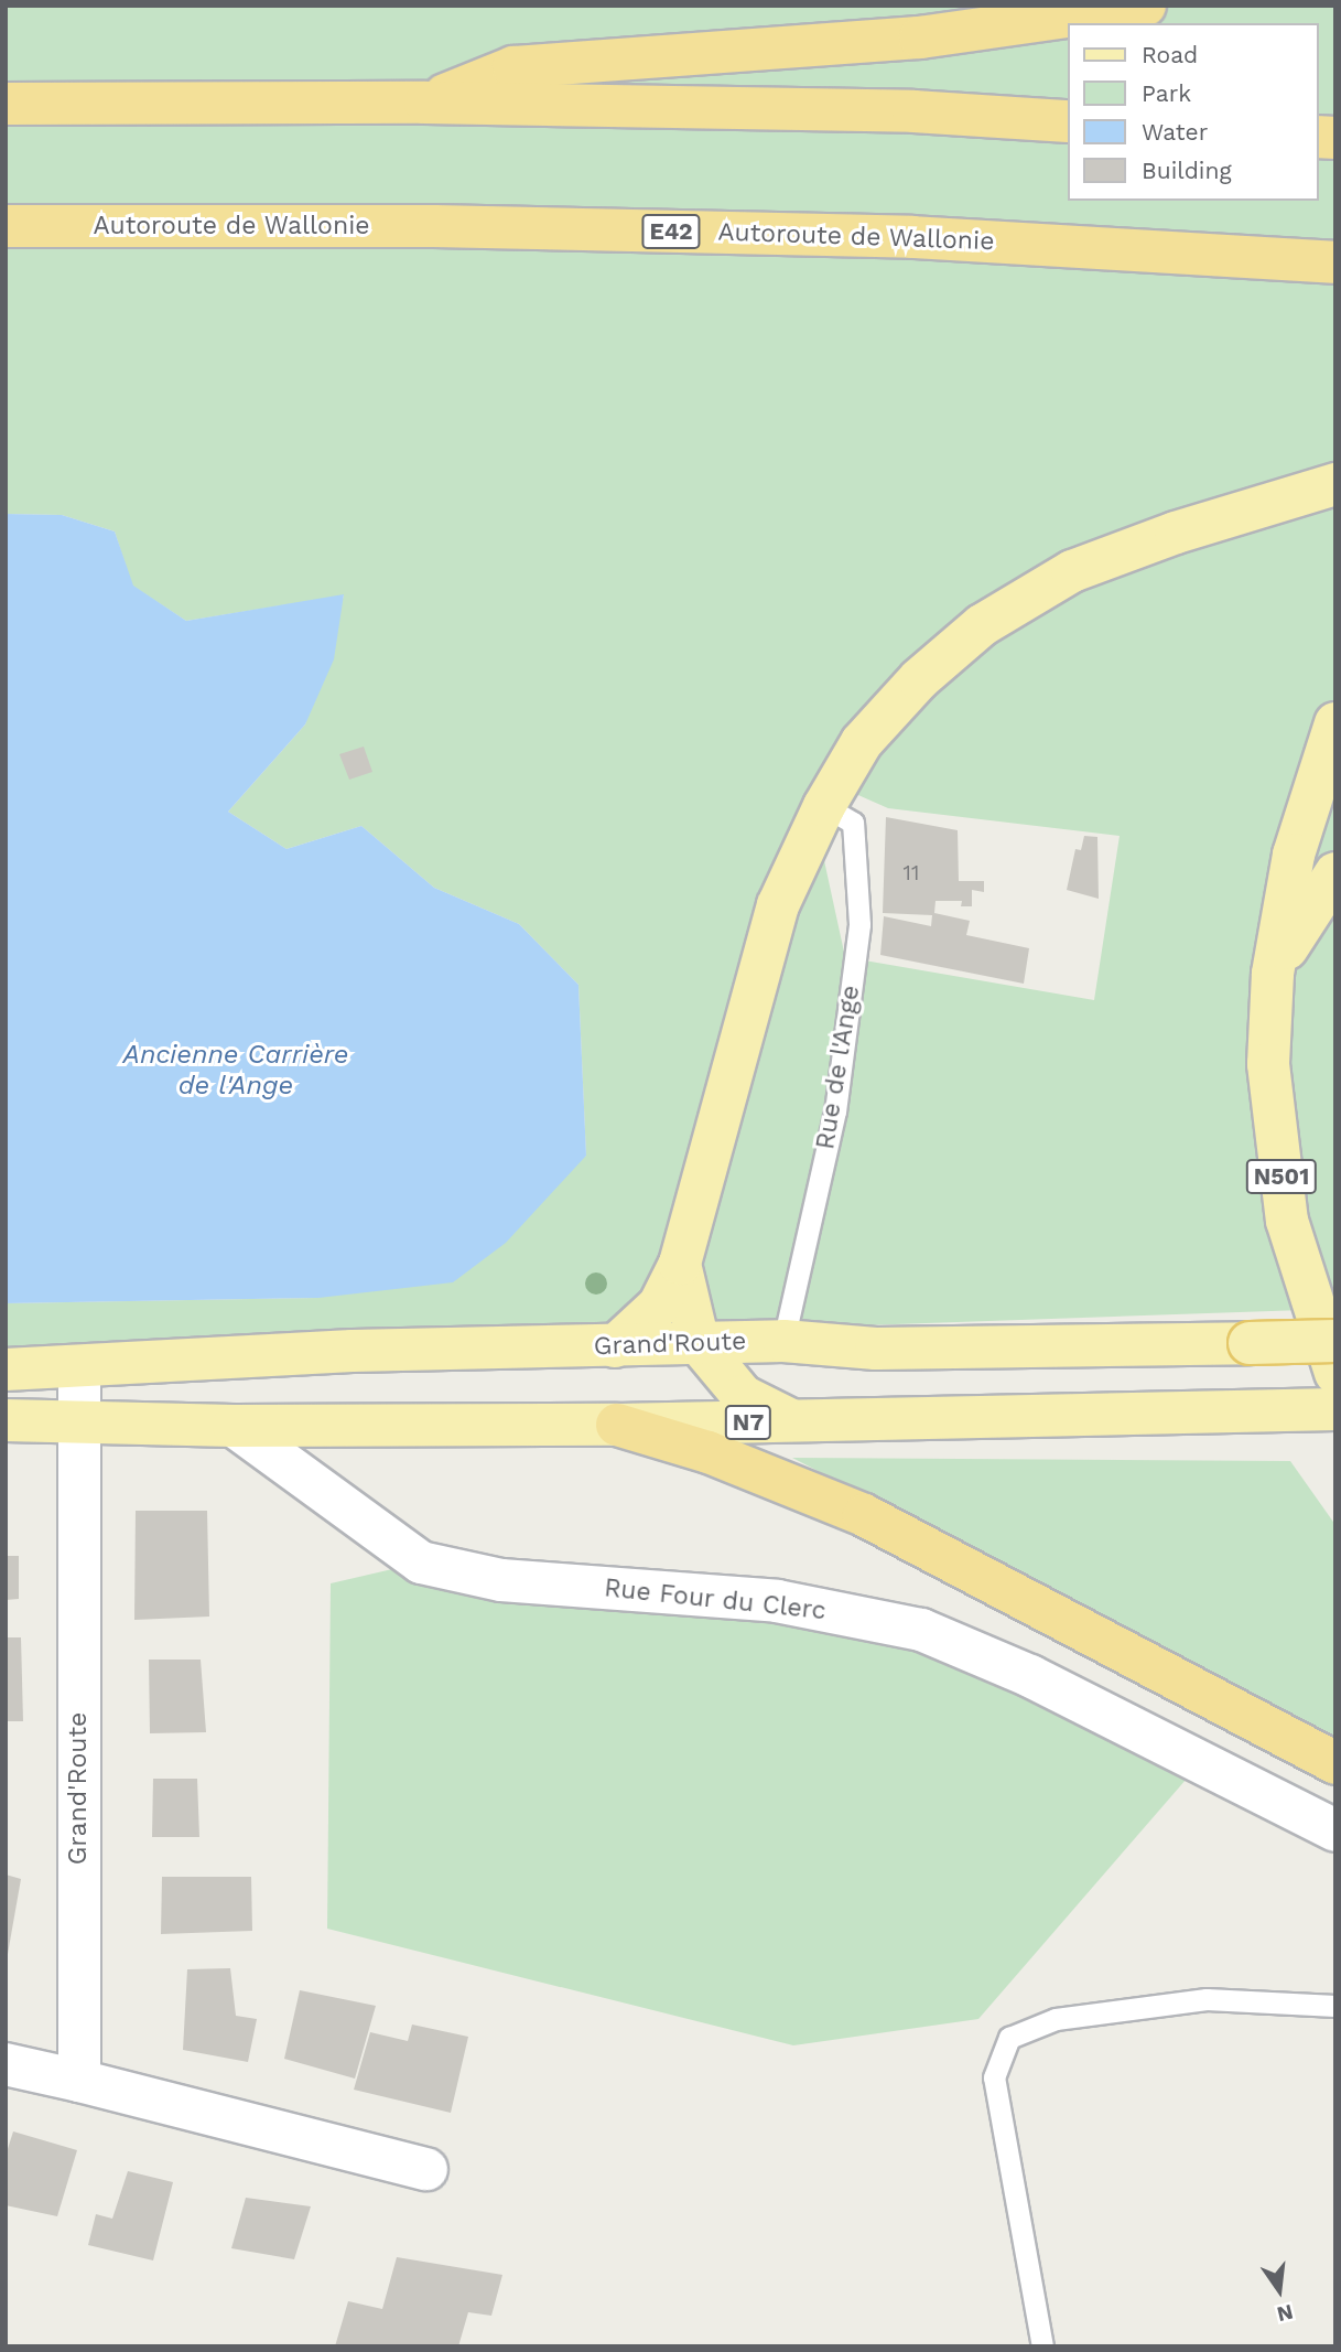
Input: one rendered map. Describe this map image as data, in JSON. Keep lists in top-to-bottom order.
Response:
{
  "streets": {
    "highway": ["Autoroute de Wallonie", "E42"],
    "main road": ["N501", "Grand'Route", "N7"],
    "street": ["Rue Four du Clerc"],
    "lane": ["Rue de l'Ange"]
  },
  "crossings": [
    ["Rue de l'Ange", "Grand'Route"],
    ["Grand'Route", "N7"],
    ["N7", "Rue Four du Clerc"]
  ],
  "water": ["Ancienne Carrière de l'Ange"],
  "house_numbers": ["11"],
  "legend": [
    "Road",
    "Park",
    "Water",
    "Building"
  ],
  "north": "bottom"
}
